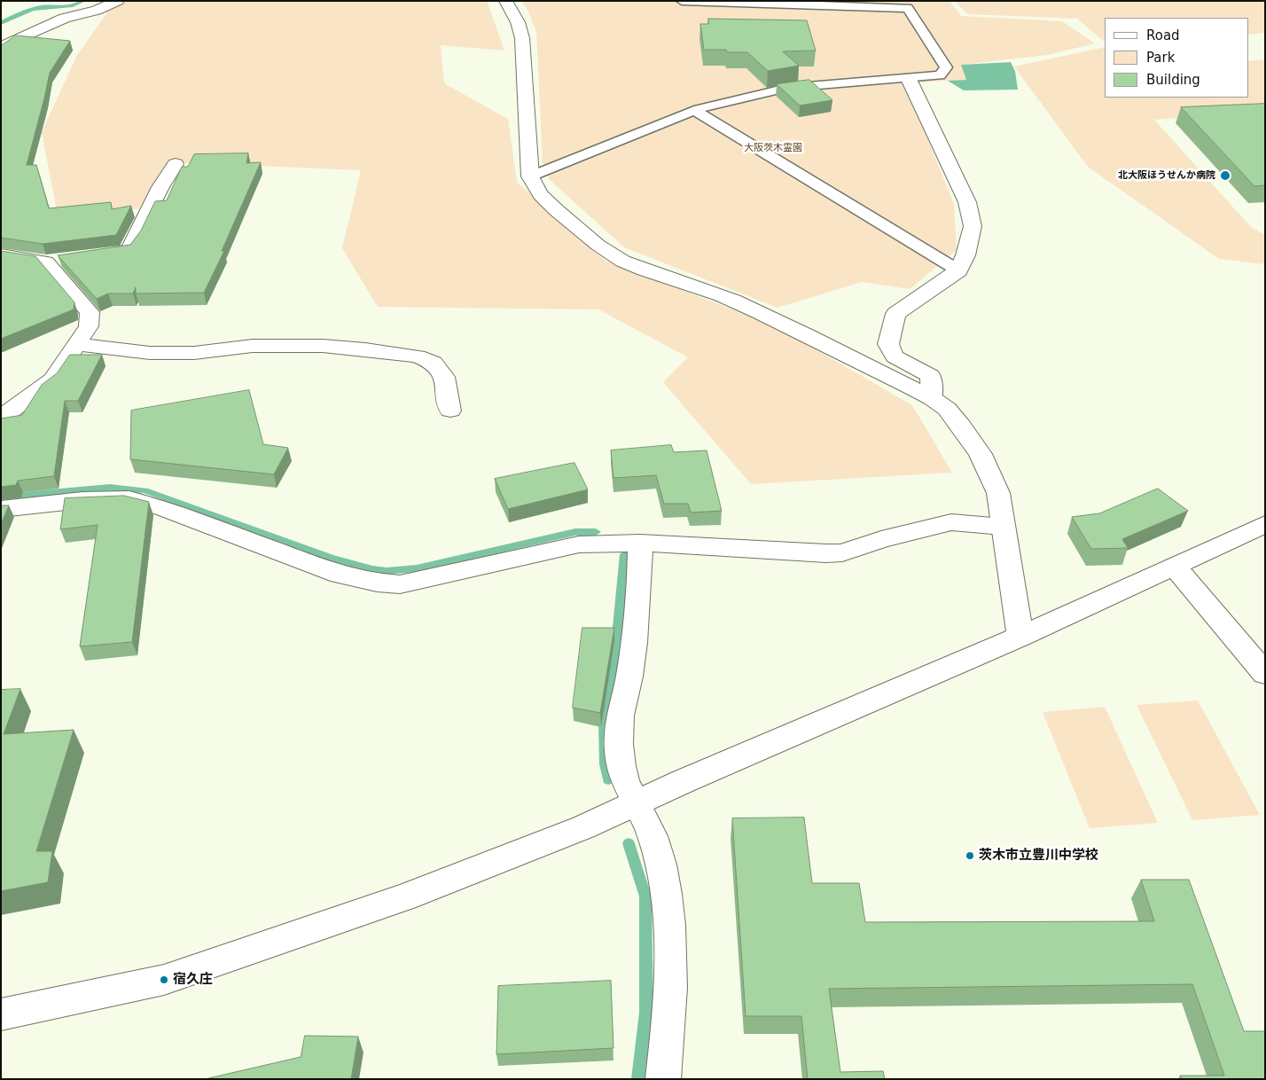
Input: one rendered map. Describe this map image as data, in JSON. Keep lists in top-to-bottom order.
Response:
{
  "parks": ["大阪茨木霊園"],
  "places": ["北大阪ほうせんか病院", "茨木市立豊川中学校", "宿久庄"],
  "legend": ["Road", "Park", "Building"]
}
